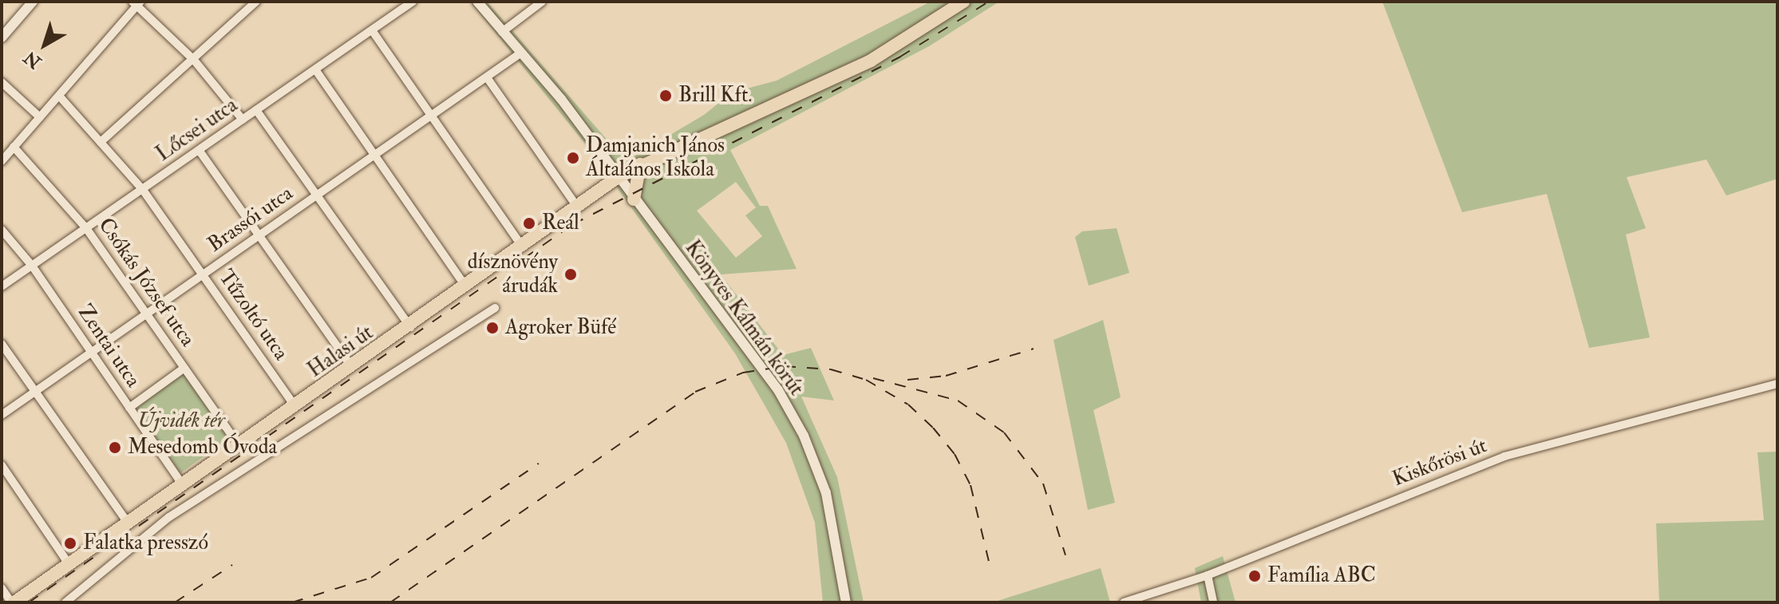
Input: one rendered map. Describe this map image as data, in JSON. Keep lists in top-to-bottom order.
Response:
{
  "streets": {
    "main road": ["Halasi út"],
    "street": [
      "Lőcsei utca",
      "Brassói utca",
      "Csókás József utca",
      "Tűzoltó utca",
      "Könyves Kálmán körút",
      "Zentai utca",
      "Kiskőrösi út"
    ]
  },
  "crossings": [
    ["Lőcsei utca", "Csókás József utca"],
    ["Lőcsei utca", "Tűzoltó utca"],
    ["Lőcsei utca", "Zentai utca"],
    ["Brassói utca", "Csókás József utca"],
    ["Brassói utca", "Tűzoltó utca"],
    ["Brassói utca", "Könyves Kálmán körút"],
    ["Brassói utca", "Zentai utca"],
    ["Csókás József utca", "Halasi út"],
    ["Tűzoltó utca", "Halasi út"],
    ["Könyves Kálmán körút", "Halasi út"],
    ["Zentai utca", "Halasi út"]
  ],
  "parks": ["Újvidék tér"],
  "places": [
    "Brill Kft.",
    "Damjanich János Általános Iskola",
    "Reál",
    "dísznövény árudák",
    "Agroker Büfé",
    "Mesedomb Óvoda",
    "Falatka presszó",
    "Família ABC"
  ],
  "north": "bottom left"
}
